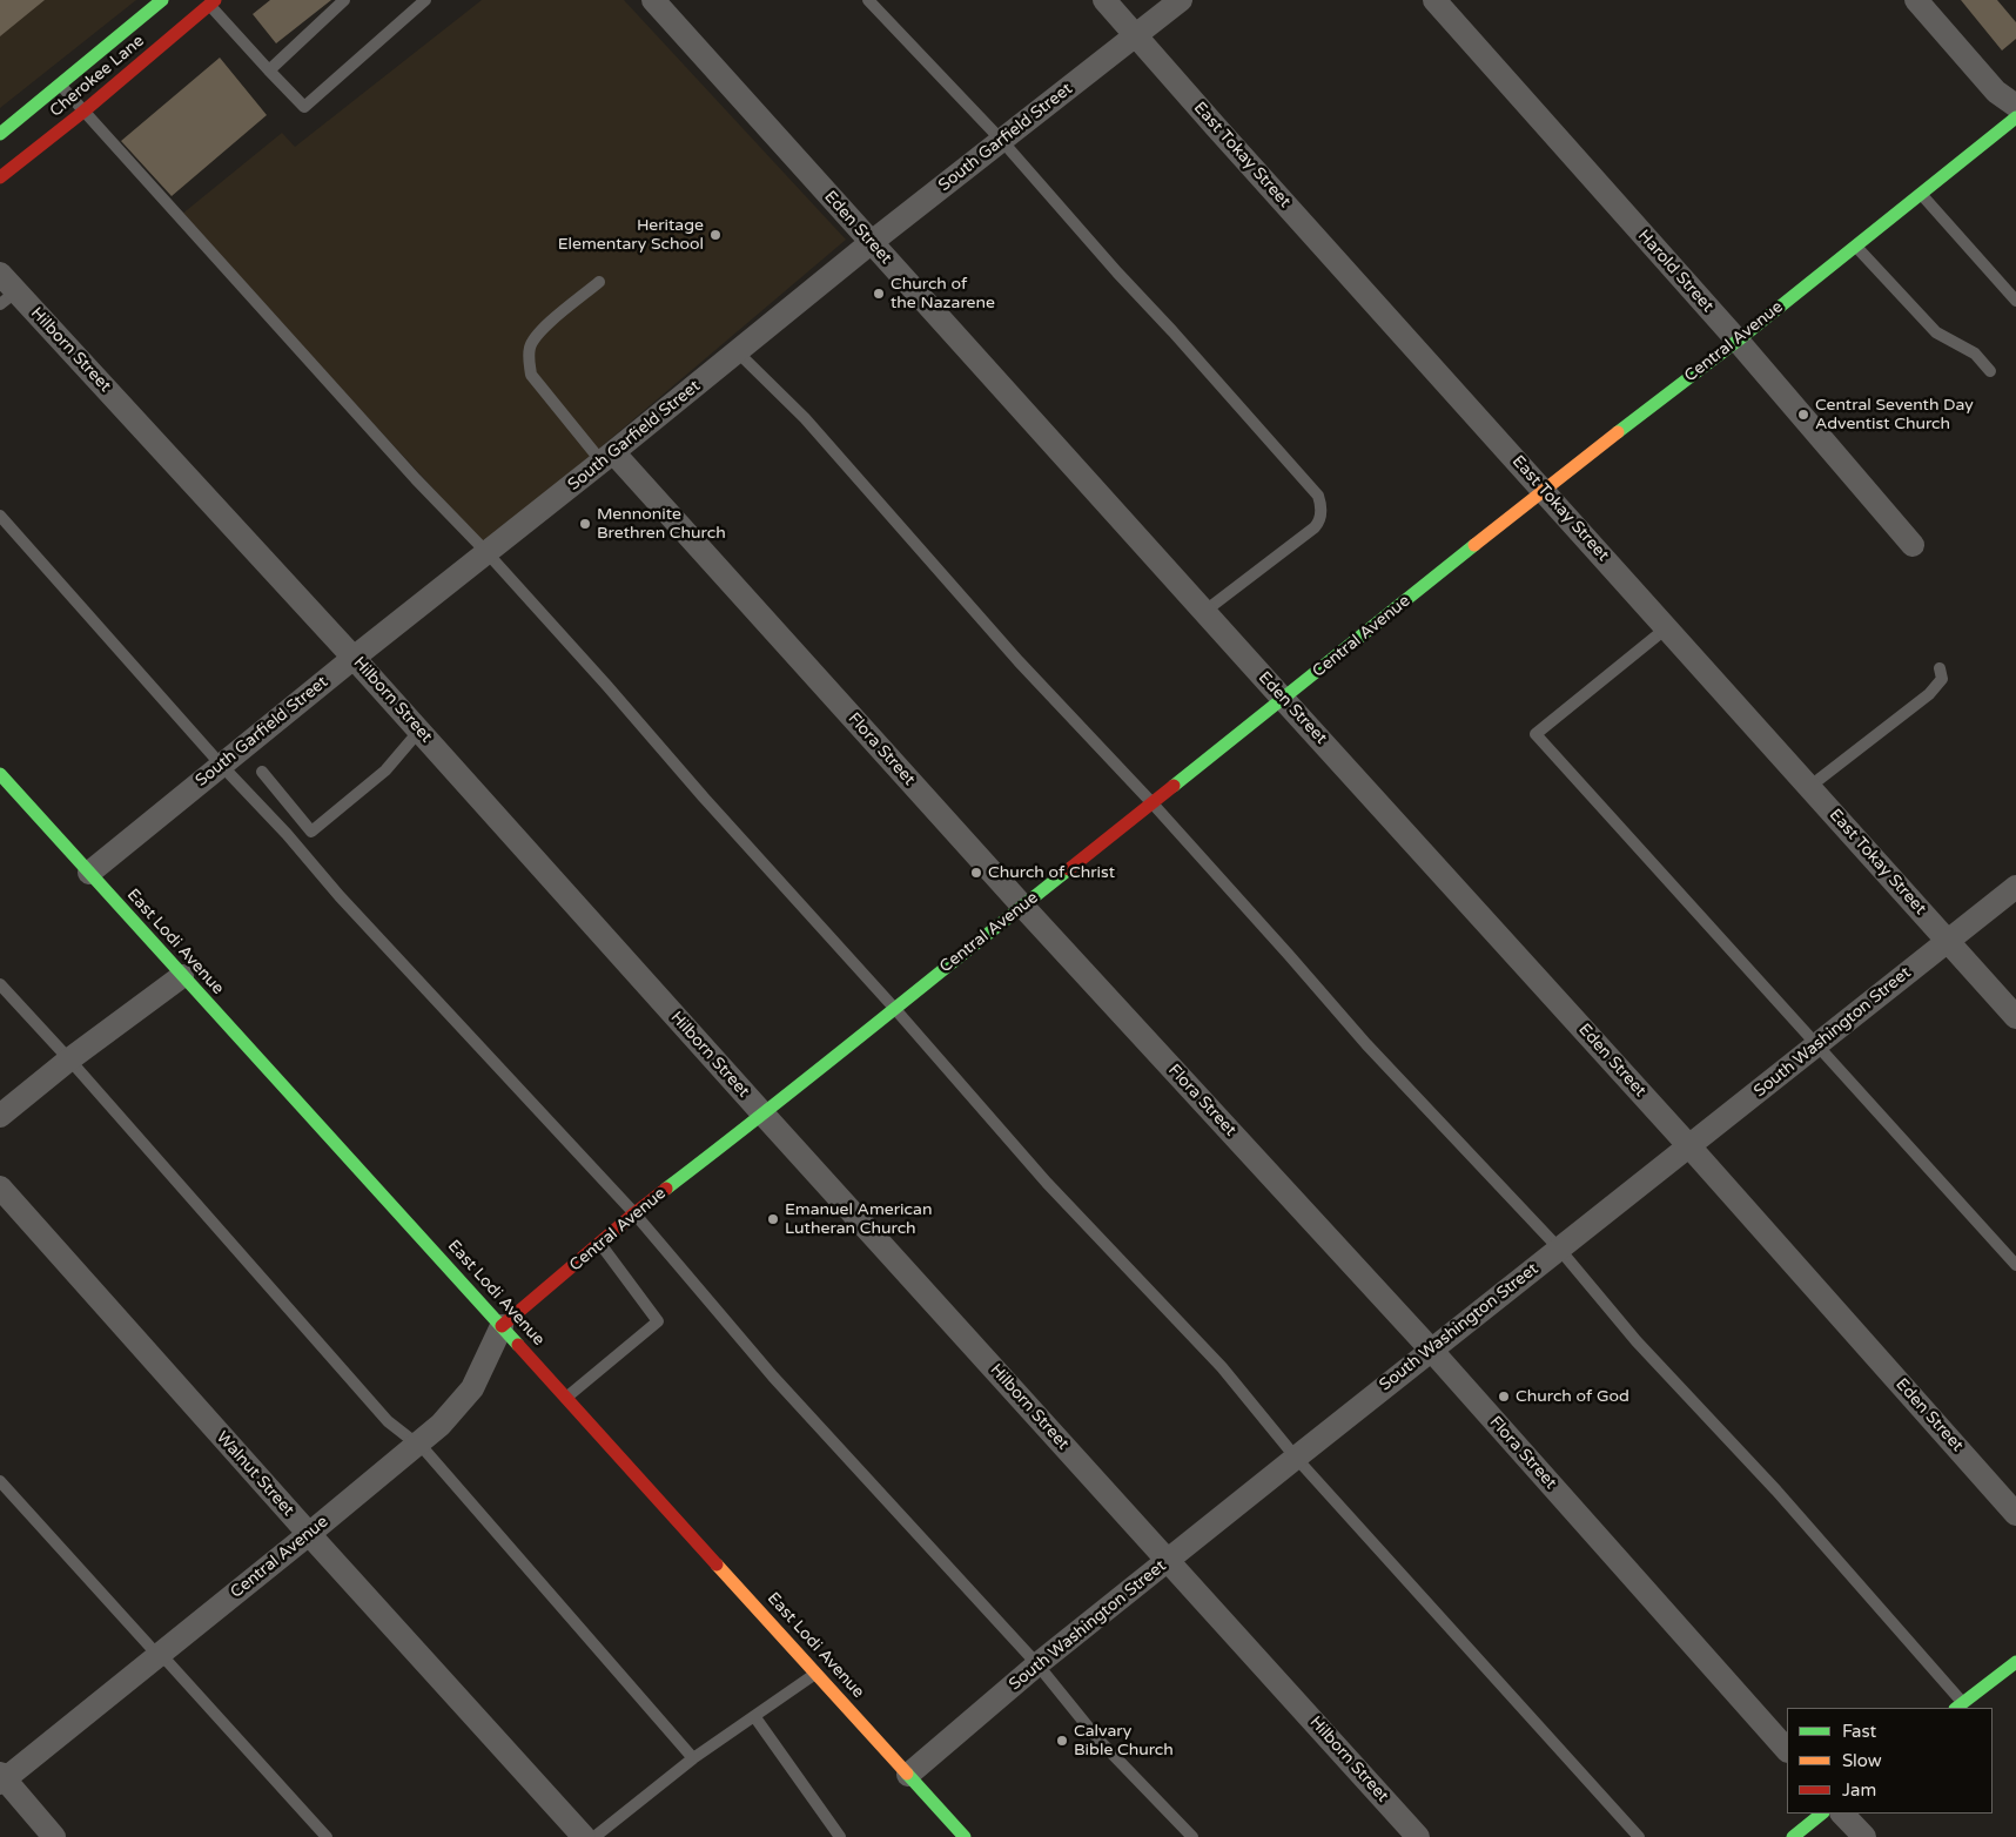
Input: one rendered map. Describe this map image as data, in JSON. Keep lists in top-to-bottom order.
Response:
{
  "streets": {
    "street": [
      "Cherokee Lane",
      "South Garfield Street",
      "East Tokay Street",
      "Eden Street",
      "Harold Street",
      "Central Avenue",
      "Hilborn Street",
      "Flora Street",
      "East Lodi Avenue",
      "South Washington Street",
      "Walnut Street"
    ]
  },
  "crossings": [
    ["South Garfield Street", "East Tokay Street"],
    ["South Garfield Street", "Eden Street"],
    ["South Garfield Street", "Hilborn Street"],
    ["South Garfield Street", "Flora Street"],
    ["South Garfield Street", "East Lodi Avenue"],
    ["East Tokay Street", "Central Avenue"],
    ["East Tokay Street", "South Washington Street"],
    ["Eden Street", "Central Avenue"],
    ["Eden Street", "South Washington Street"],
    ["Harold Street", "Central Avenue"],
    ["Central Avenue", "Hilborn Street"],
    ["Central Avenue", "Flora Street"],
    ["Central Avenue", "East Lodi Avenue"],
    ["Central Avenue", "Walnut Street"],
    ["Hilborn Street", "South Washington Street"],
    ["Flora Street", "South Washington Street"],
    ["East Lodi Avenue", "South Washington Street"]
  ],
  "places": [
    "Heritage Elementary School",
    "Church of the Nazarene",
    "Central Seventh Day Adventist Church",
    "Mennonite Brethren Church",
    "Church of Christ",
    "Emanuel American Lutheran Church",
    "Church of God",
    "Calvary Bible Church"
  ],
  "legend": ["Fast", "Slow", "Jam"]
}
